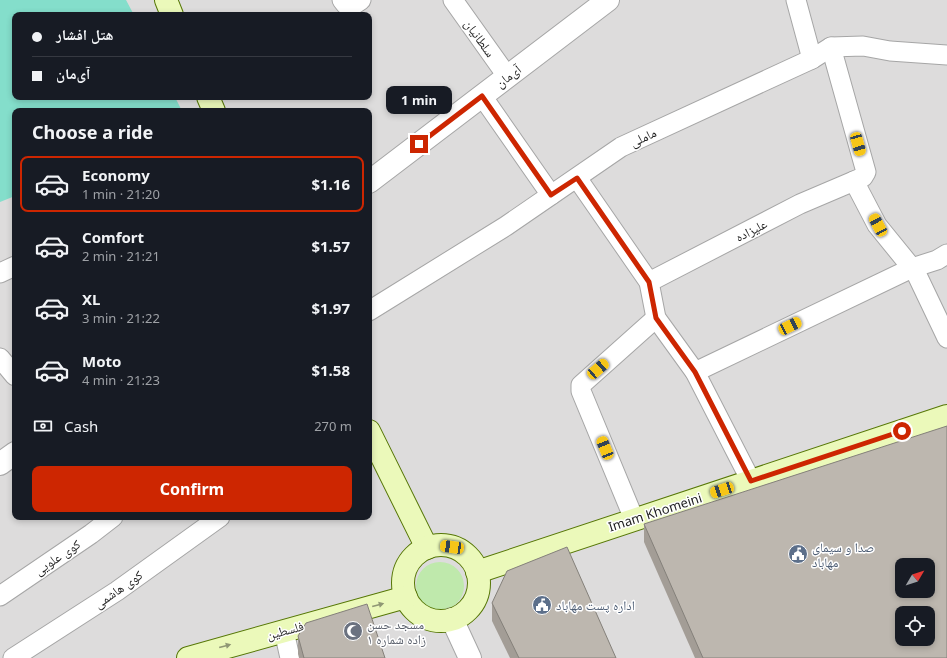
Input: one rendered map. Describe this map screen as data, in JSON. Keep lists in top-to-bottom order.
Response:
{
  "streets": {
    "main road": ["Imam Khomeini", "فلسطین"],
    "street": [
      "سلطانیان",
      "آی‌مان",
      "ماملی",
      "علیزاده",
      "کوی علویی",
      "کوی هاشمی"
    ]
  },
  "crossings": [
    ["سلطانیان", "آی‌مان"],
    ["Imam Khomeini", "فلسطین"]
  ],
  "one_way": ["فلسطین"],
  "places": {
    "public building": ["صدا و سیمای مهاباد", "اداره پست مهاباد"],
    "mosque": ["مسجد حسن زاده شماره ۱"]
  },
  "north": "top right",
  "page": {
    "banner": ["هتل افشار", "آی‌مان"],
    "bubble": "1 min",
    "heading": "Choose a ride",
    "list": [
      {
        "name": "Economy",
        "note": "1 min · 21:20",
        "value": "$1.16"
      },
      {
        "name": "Comfort",
        "note": "2 min · 21:21",
        "value": "$1.57"
      },
      {
        "name": "XL",
        "note": "3 min · 21:22",
        "value": "$1.97"
      },
      {
        "name": "Moto",
        "note": "4 min · 21:23",
        "value": "$1.58"
      }
    ],
    "pay": ["Cash", "270 m"],
    "buttons": "Confirm"
  }
}
